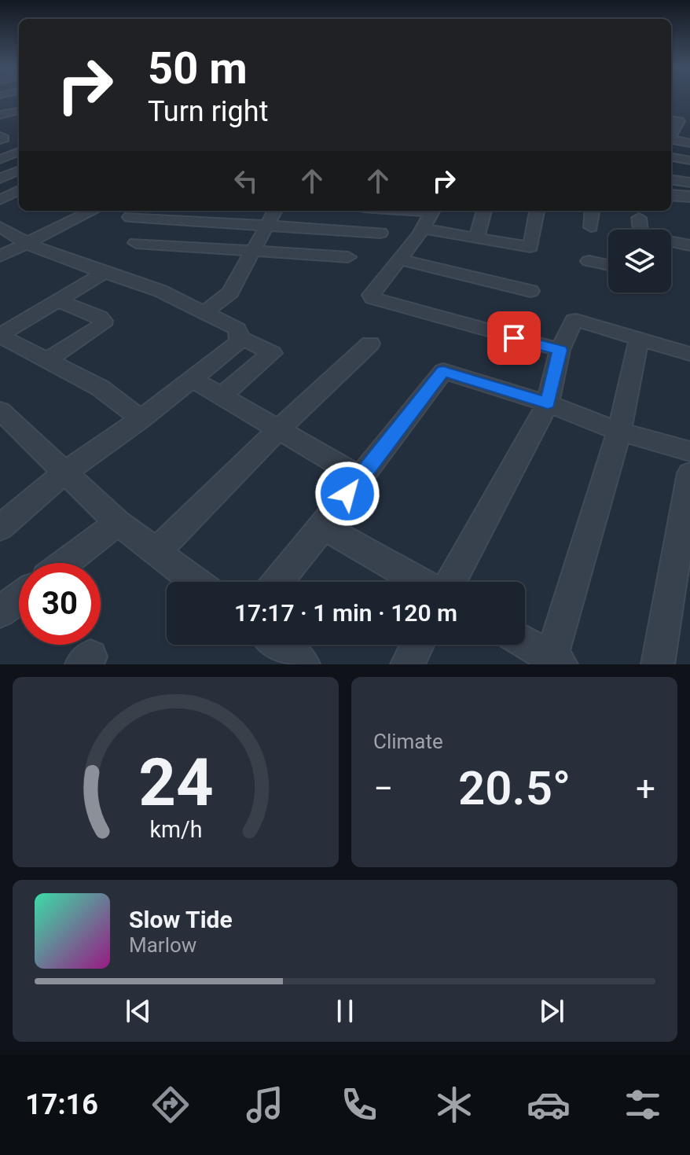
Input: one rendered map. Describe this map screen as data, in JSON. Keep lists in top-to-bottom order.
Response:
{
  "page": {
    "turn": ["50 m", "Turn right"],
    "limit": "30",
    "trip": "17:17 · 1 min · 120 m",
    "tile": "Climate",
    "heat": ["−", "20.5°", "+"],
    "song": ["Slow Tide", "Marlow"],
    "tabs": "17:16",
    "gauge": ["24", "km/h"]
  }
}
